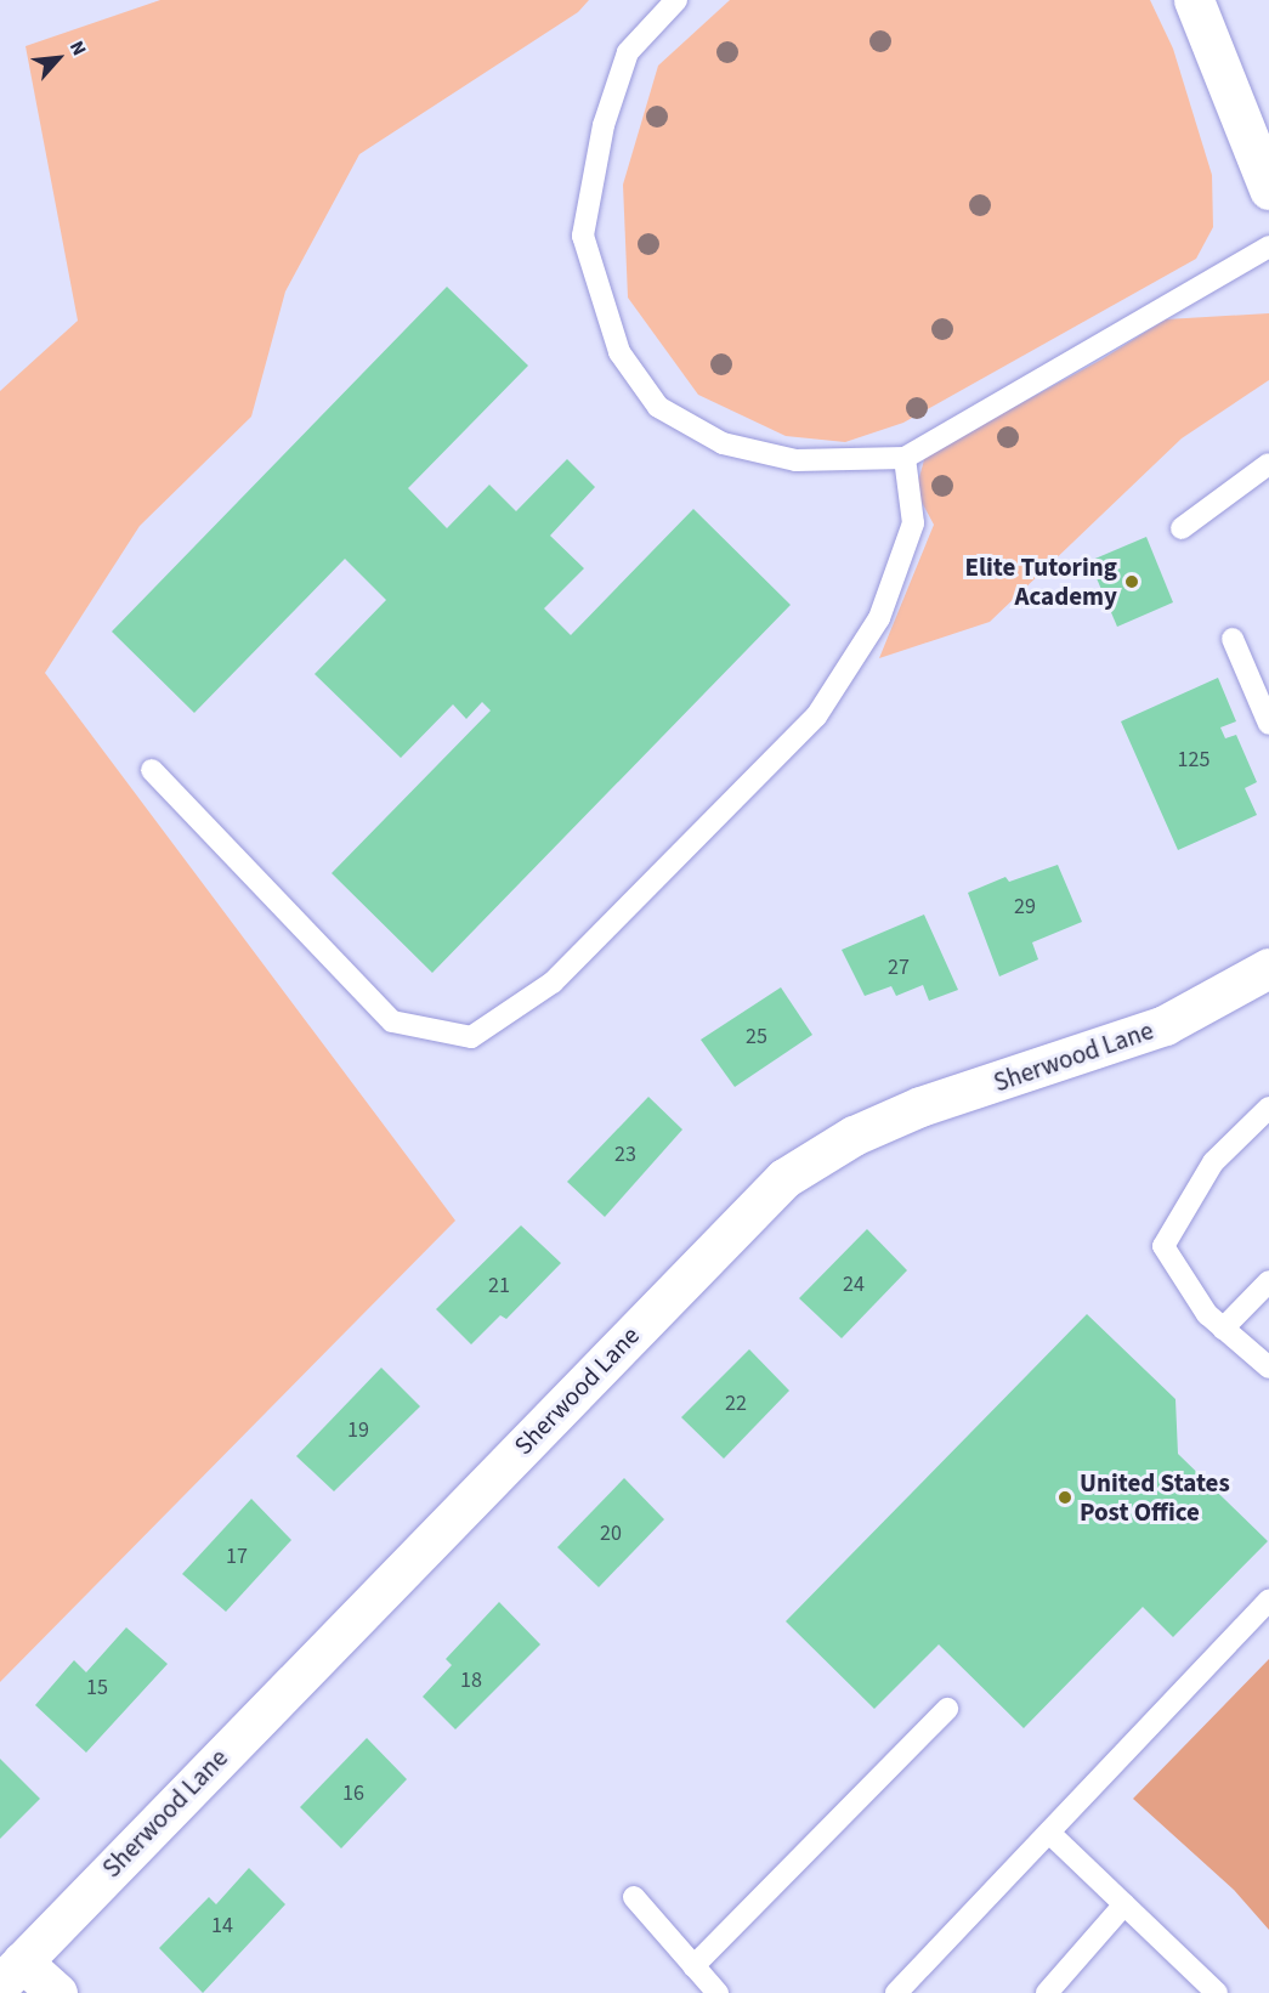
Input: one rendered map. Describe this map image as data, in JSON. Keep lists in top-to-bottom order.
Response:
{
  "streets": {
    "street": ["Sherwood Lane"]
  },
  "places": ["Elite Tutoring Academy", "United States Post Office"],
  "house_numbers": [
    "125",
    "29",
    "27",
    "25",
    "23",
    "24",
    "21",
    "22",
    "19",
    "20",
    "17",
    "18",
    "15",
    "16",
    "14"
  ],
  "north": "top right"
}
